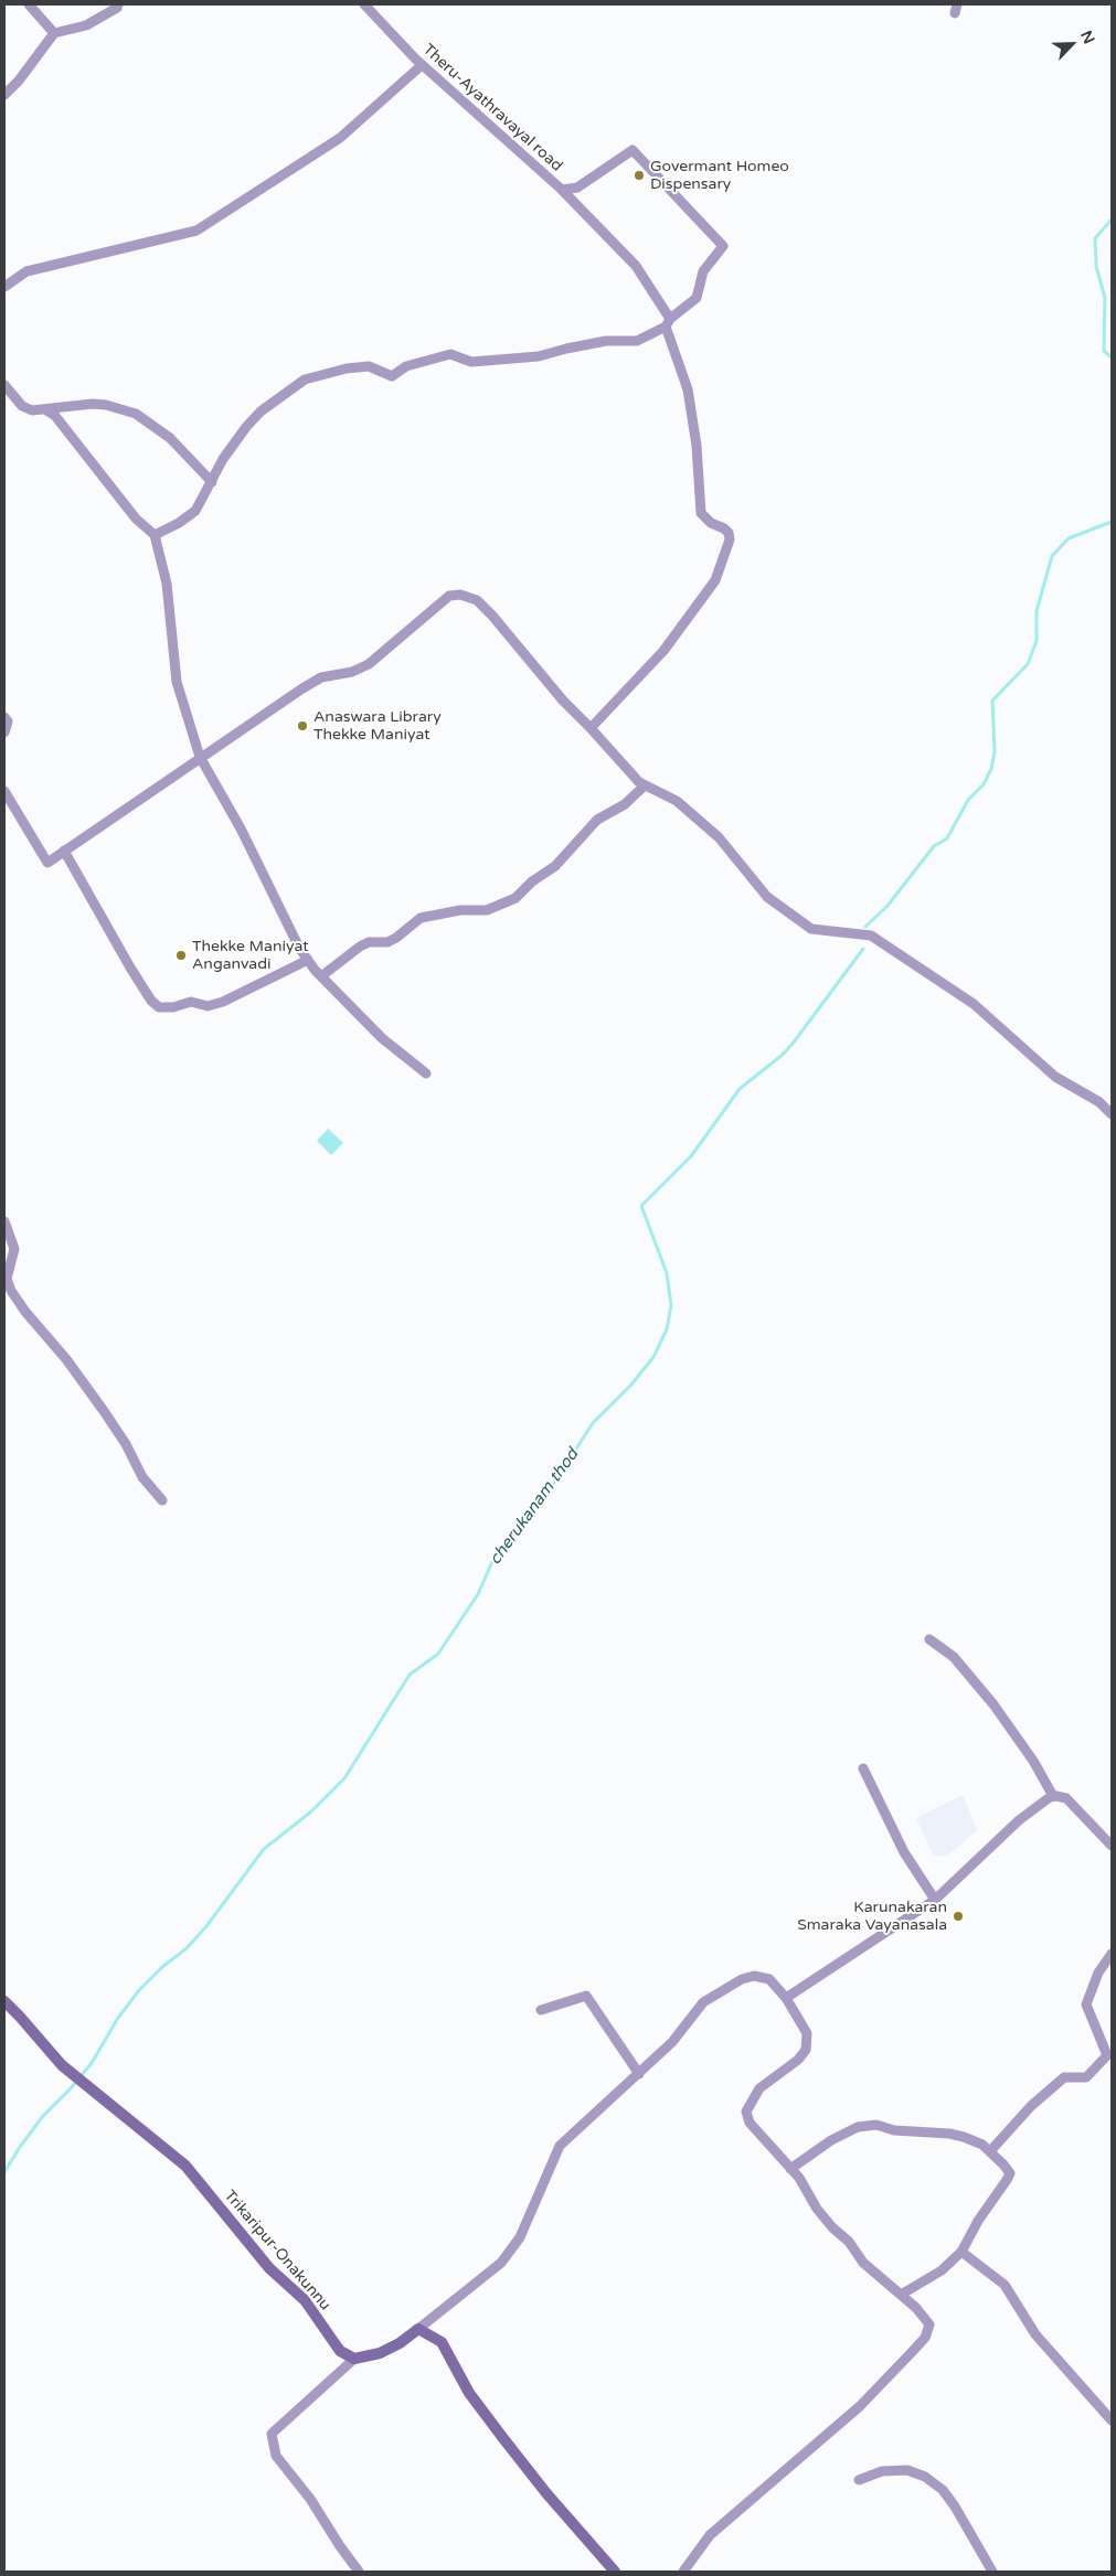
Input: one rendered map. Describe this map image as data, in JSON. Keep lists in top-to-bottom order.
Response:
{
  "streets": {
    "street": ["Theru-Ayathravayal road", "Trikaripur-Onakunnu"]
  },
  "water": ["cherukanam thod"],
  "places": [
    "Govermant Homeo Dispensary",
    "Anaswara Library Thekke Maniyat",
    "Thekke Maniyat Anganvadi",
    "Karunakaran Smaraka Vayanasala"
  ],
  "north": "top right"
}
